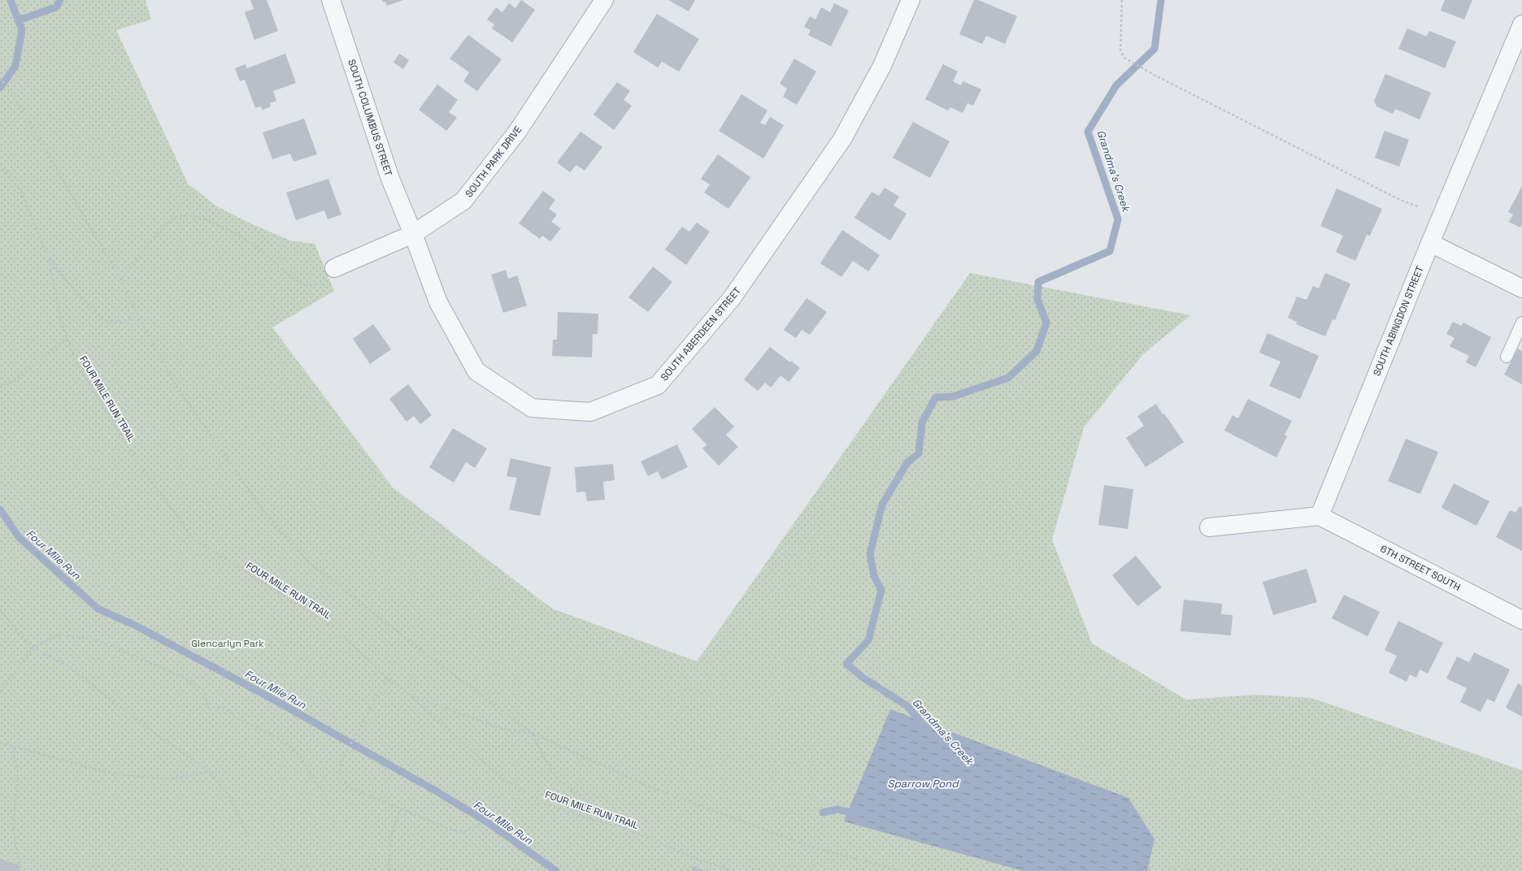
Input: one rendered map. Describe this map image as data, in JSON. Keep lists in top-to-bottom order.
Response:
{
  "streets": {
    "street": [
      "SOUTH COLUMBUS STREET",
      "SOUTH PARK DRIVE",
      "SOUTH ABINGDON STREET",
      "SOUTH ABERDEEN STREET",
      "6TH STREET SOUTH"
    ],
    "path": ["FOUR MILE RUN TRAIL"]
  },
  "crossings": [
    ["SOUTH COLUMBUS STREET", "SOUTH PARK DRIVE"],
    ["SOUTH COLUMBUS STREET", "SOUTH ABERDEEN STREET"],
    ["SOUTH PARK DRIVE", "SOUTH ABERDEEN STREET"],
    ["SOUTH ABINGDON STREET", "6TH STREET SOUTH"]
  ],
  "water": ["Grandma's Creek", "Four Mile Run", "Sparrow Pond"],
  "parks": ["Glencarlyn Park"]
}
